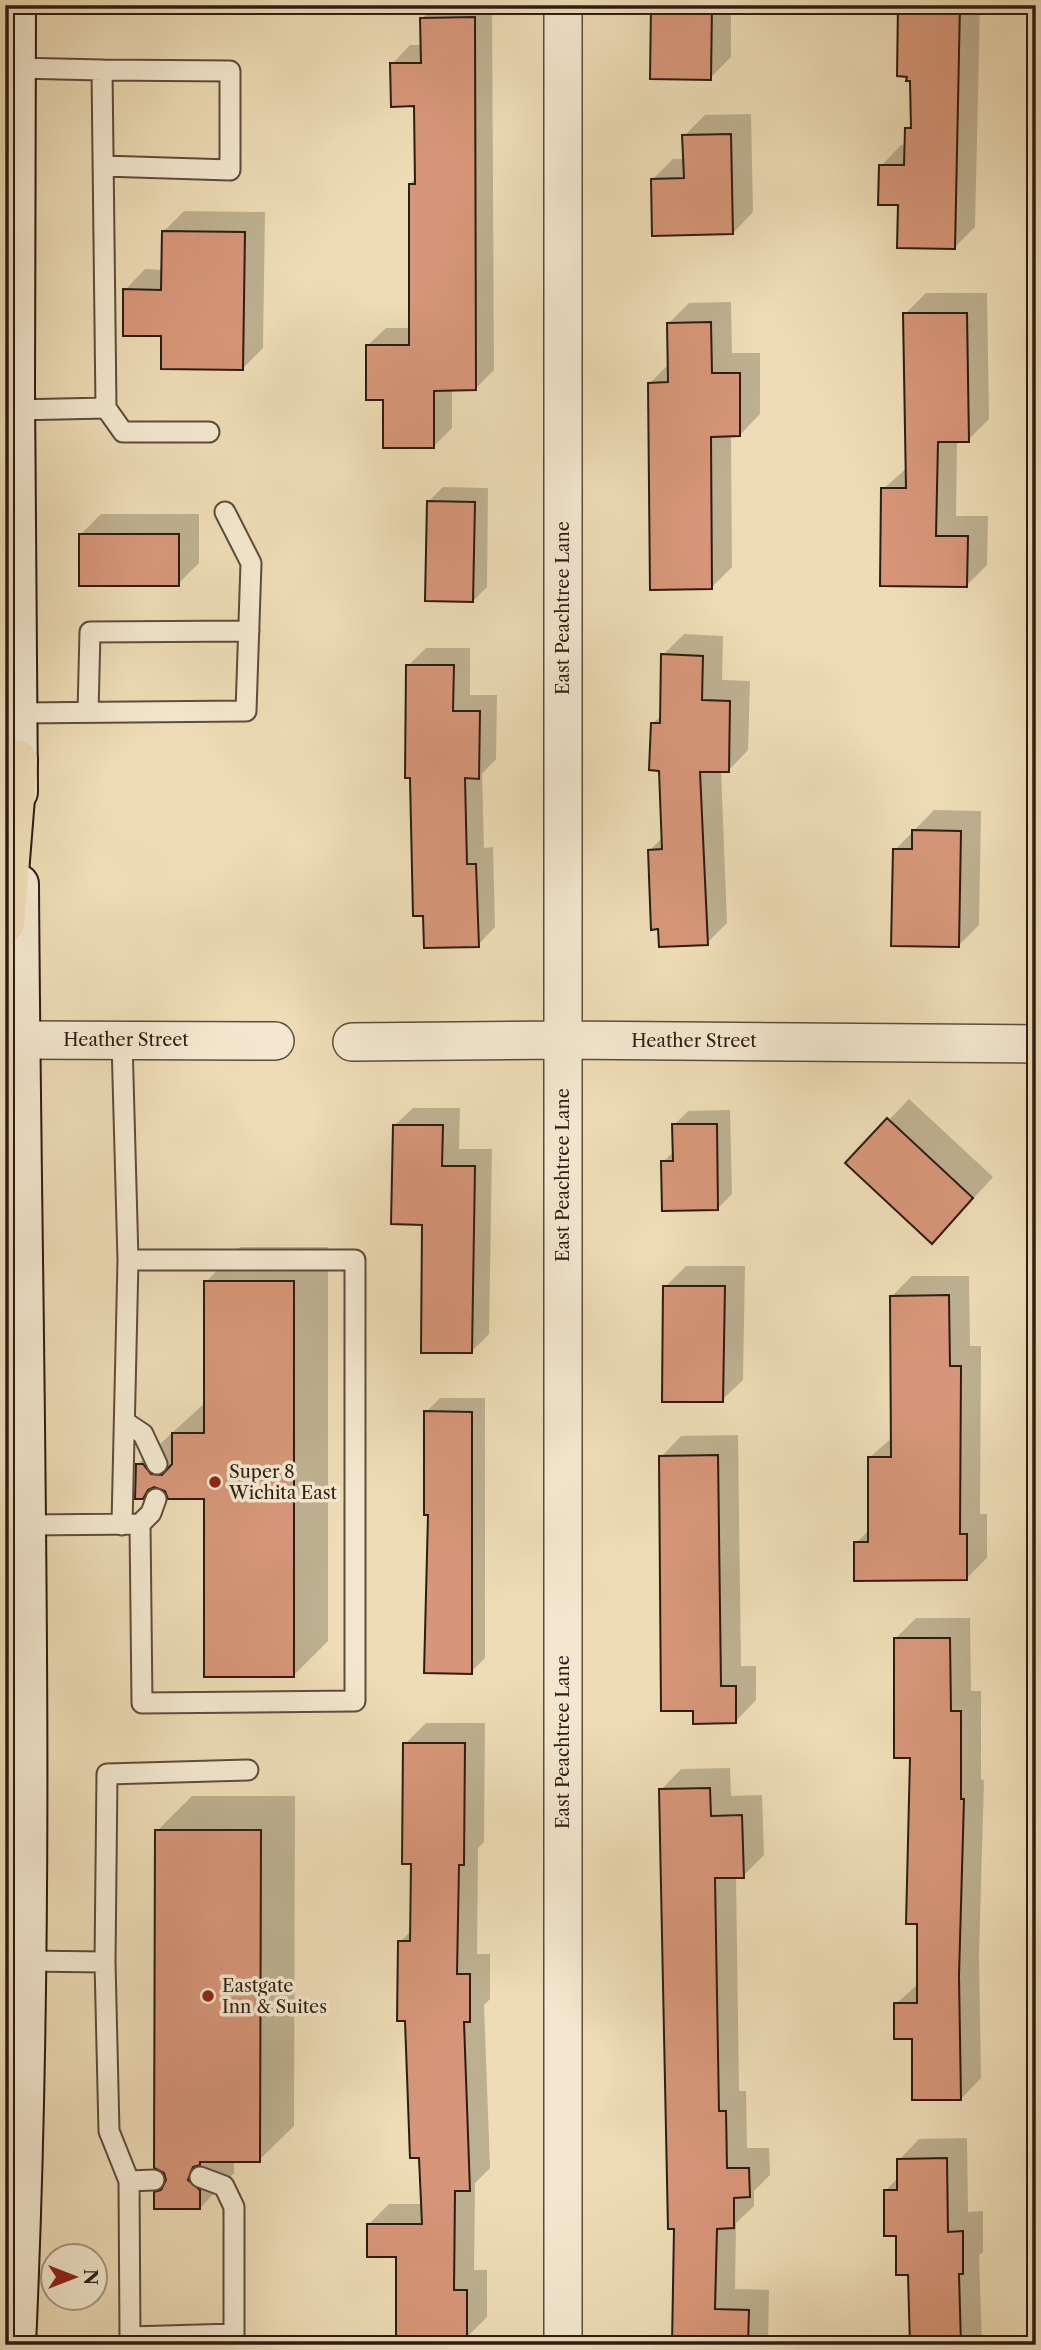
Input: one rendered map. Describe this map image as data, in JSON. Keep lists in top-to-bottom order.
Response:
{
  "streets": {
    "street": ["East Peachtree Lane", "Heather Street"]
  },
  "crossings": [
    ["East Peachtree Lane", "Heather Street"]
  ],
  "places": ["Super 8 Wichita East", "Eastgate Inn & Suites"],
  "north": "right"
}
